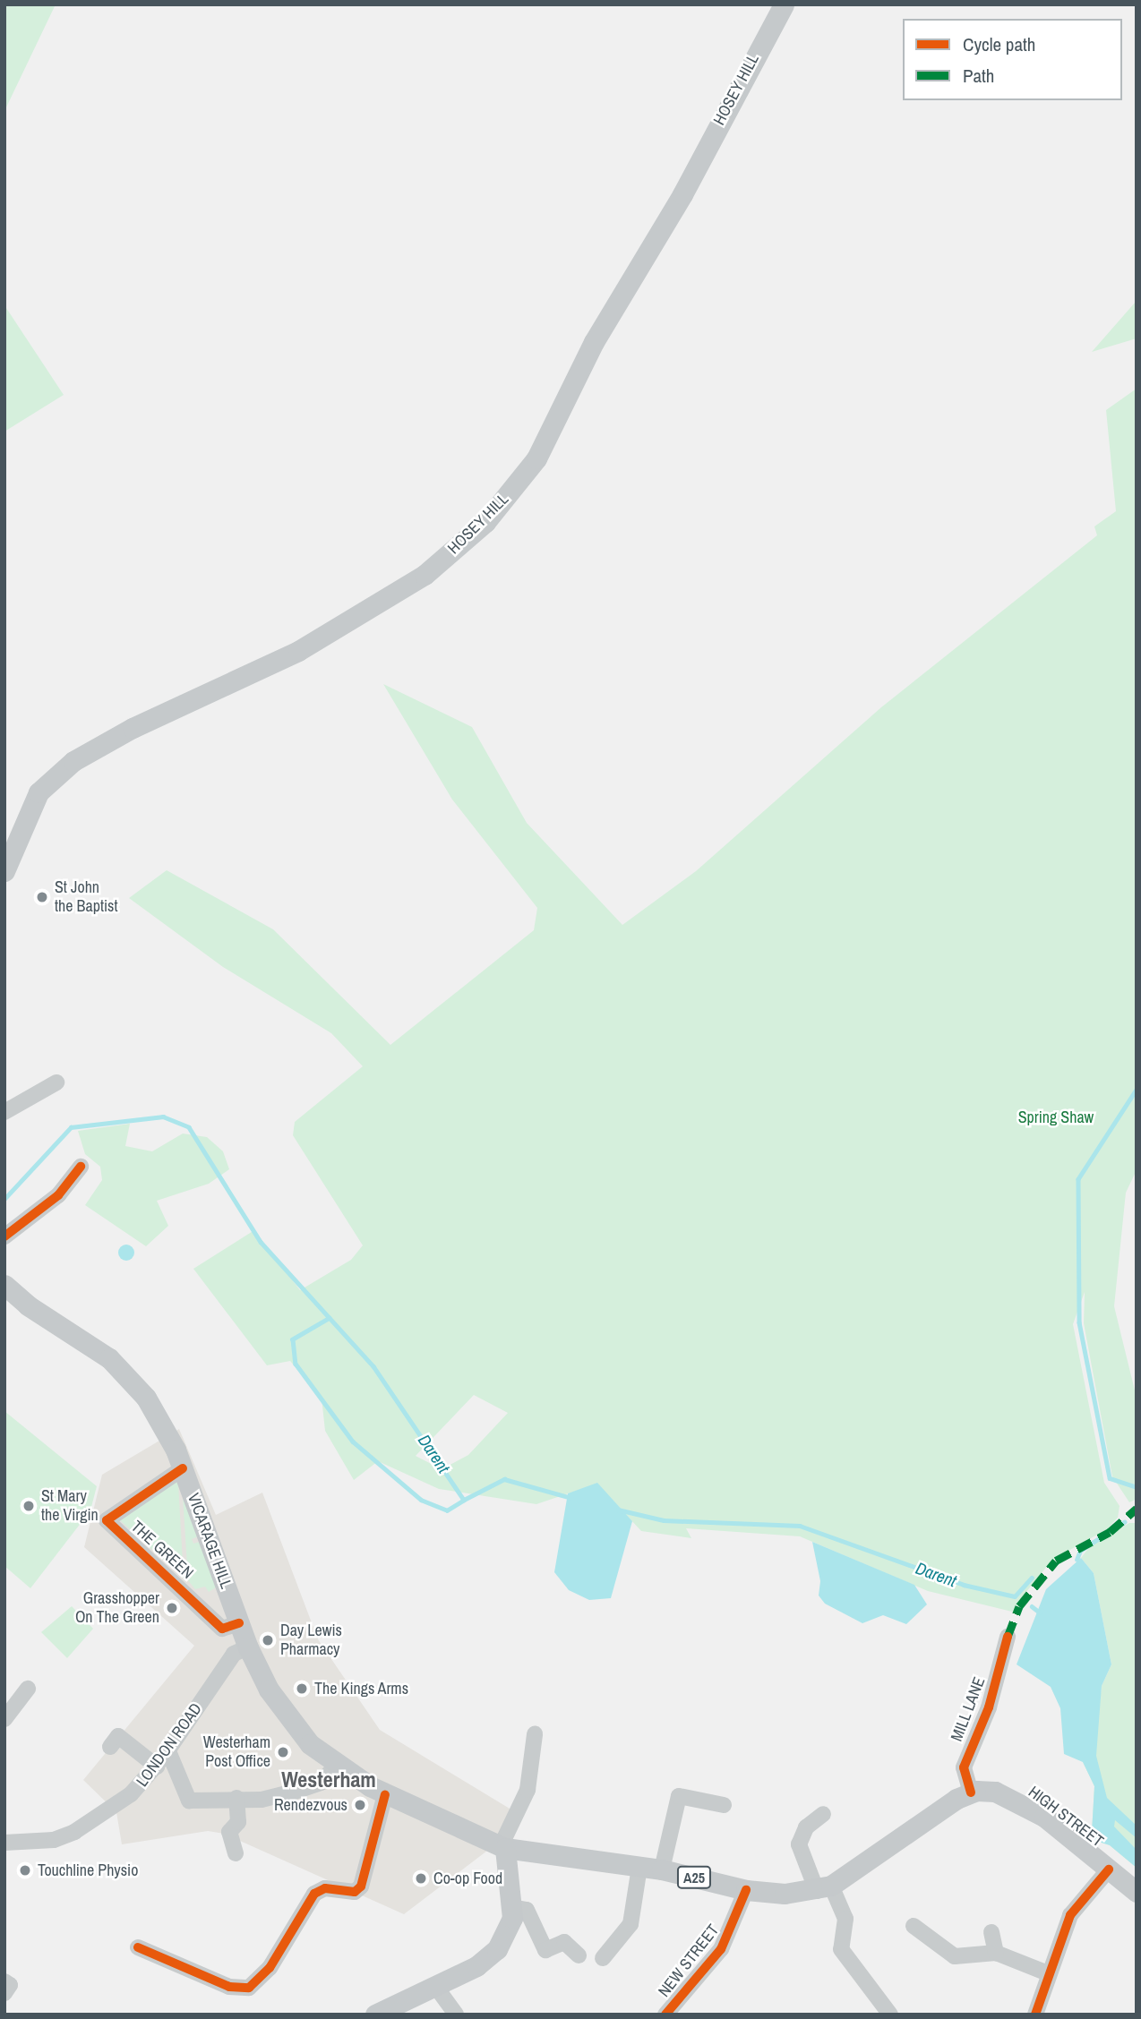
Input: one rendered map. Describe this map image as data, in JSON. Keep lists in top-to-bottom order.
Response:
{
  "streets": {
    "main road": [
      "HOSEY HILL",
      "VICARAGE HILL",
      "HIGH STREET",
      "A25"
    ],
    "street": [
      "THE GREEN",
      "MILL LANE",
      "LONDON ROAD",
      "NEW STREET"
    ]
  },
  "crossings": [
    ["VICARAGE HILL", "THE GREEN"],
    ["VICARAGE HILL", "LONDON ROAD"],
    ["VICARAGE HILL", "A25"],
    ["MILL LANE", "HIGH STREET"],
    ["MILL LANE", "A25"],
    ["LONDON ROAD", "A25"],
    ["HIGH STREET", "A25"],
    ["A25", "NEW STREET"]
  ],
  "districts": ["Westerham"],
  "water": ["Darent"],
  "parks": ["Spring Shaw"],
  "places": [
    "St John the Baptist",
    "St Mary the Virgin",
    "Grasshopper On The Green",
    "Day Lewis Pharmacy",
    "The Kings Arms",
    "Westerham Post Office",
    "Rendezvous",
    "Touchline Physio",
    "Co-op Food"
  ],
  "legend": ["Cycle path", "Path"]
}
